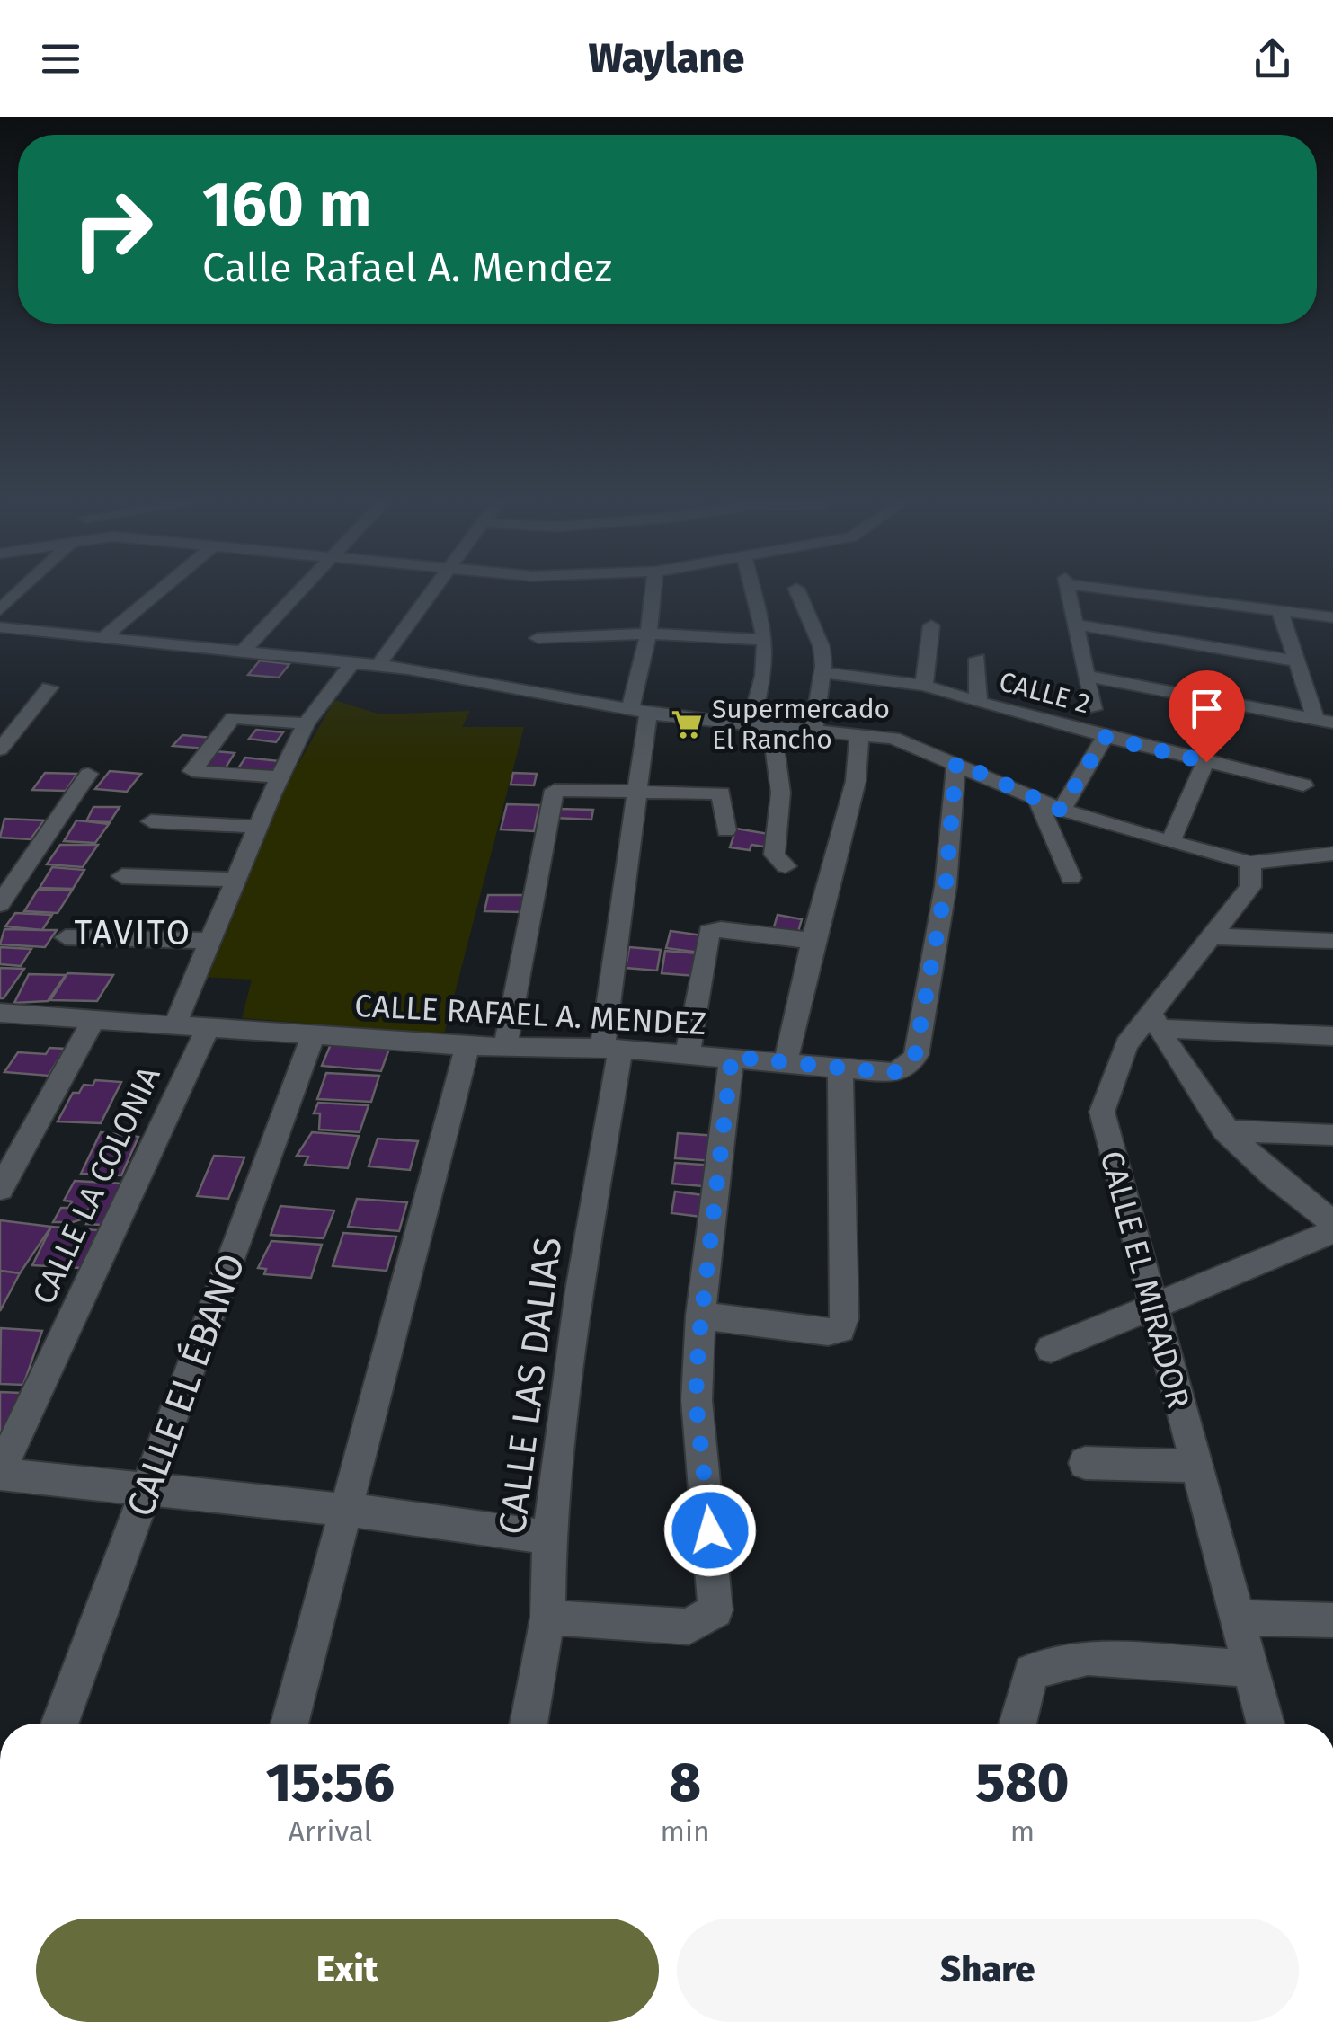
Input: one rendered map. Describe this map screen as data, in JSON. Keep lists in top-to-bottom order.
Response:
{
  "streets": {
    "street": [
      "CALLE 2",
      "CALLE RAFAEL A. MENDEZ",
      "CALLE LA COLONIA",
      "CALLE EL MIRADOR",
      "CALLE EL ÉBANO",
      "CALLE LAS DALIAS"
    ]
  },
  "crossings": [
    ["CALLE RAFAEL A. MENDEZ", "CALLE LA COLONIA"],
    ["CALLE RAFAEL A. MENDEZ", "CALLE EL ÉBANO"],
    ["CALLE RAFAEL A. MENDEZ", "CALLE LAS DALIAS"]
  ],
  "districts": ["TAVITO"],
  "places": {
    "supermarket": ["Supermercado El Rancho"]
  },
  "page": {
    "header": "Waylane",
    "turn": ["160 m", "Calle Rafael A. Mendez"],
    "eta": [
      "15:56",
      "Arrival",
      "8",
      "min",
      "580",
      "m"
    ],
    "buttons": ["Exit", "Share"]
  }
}
